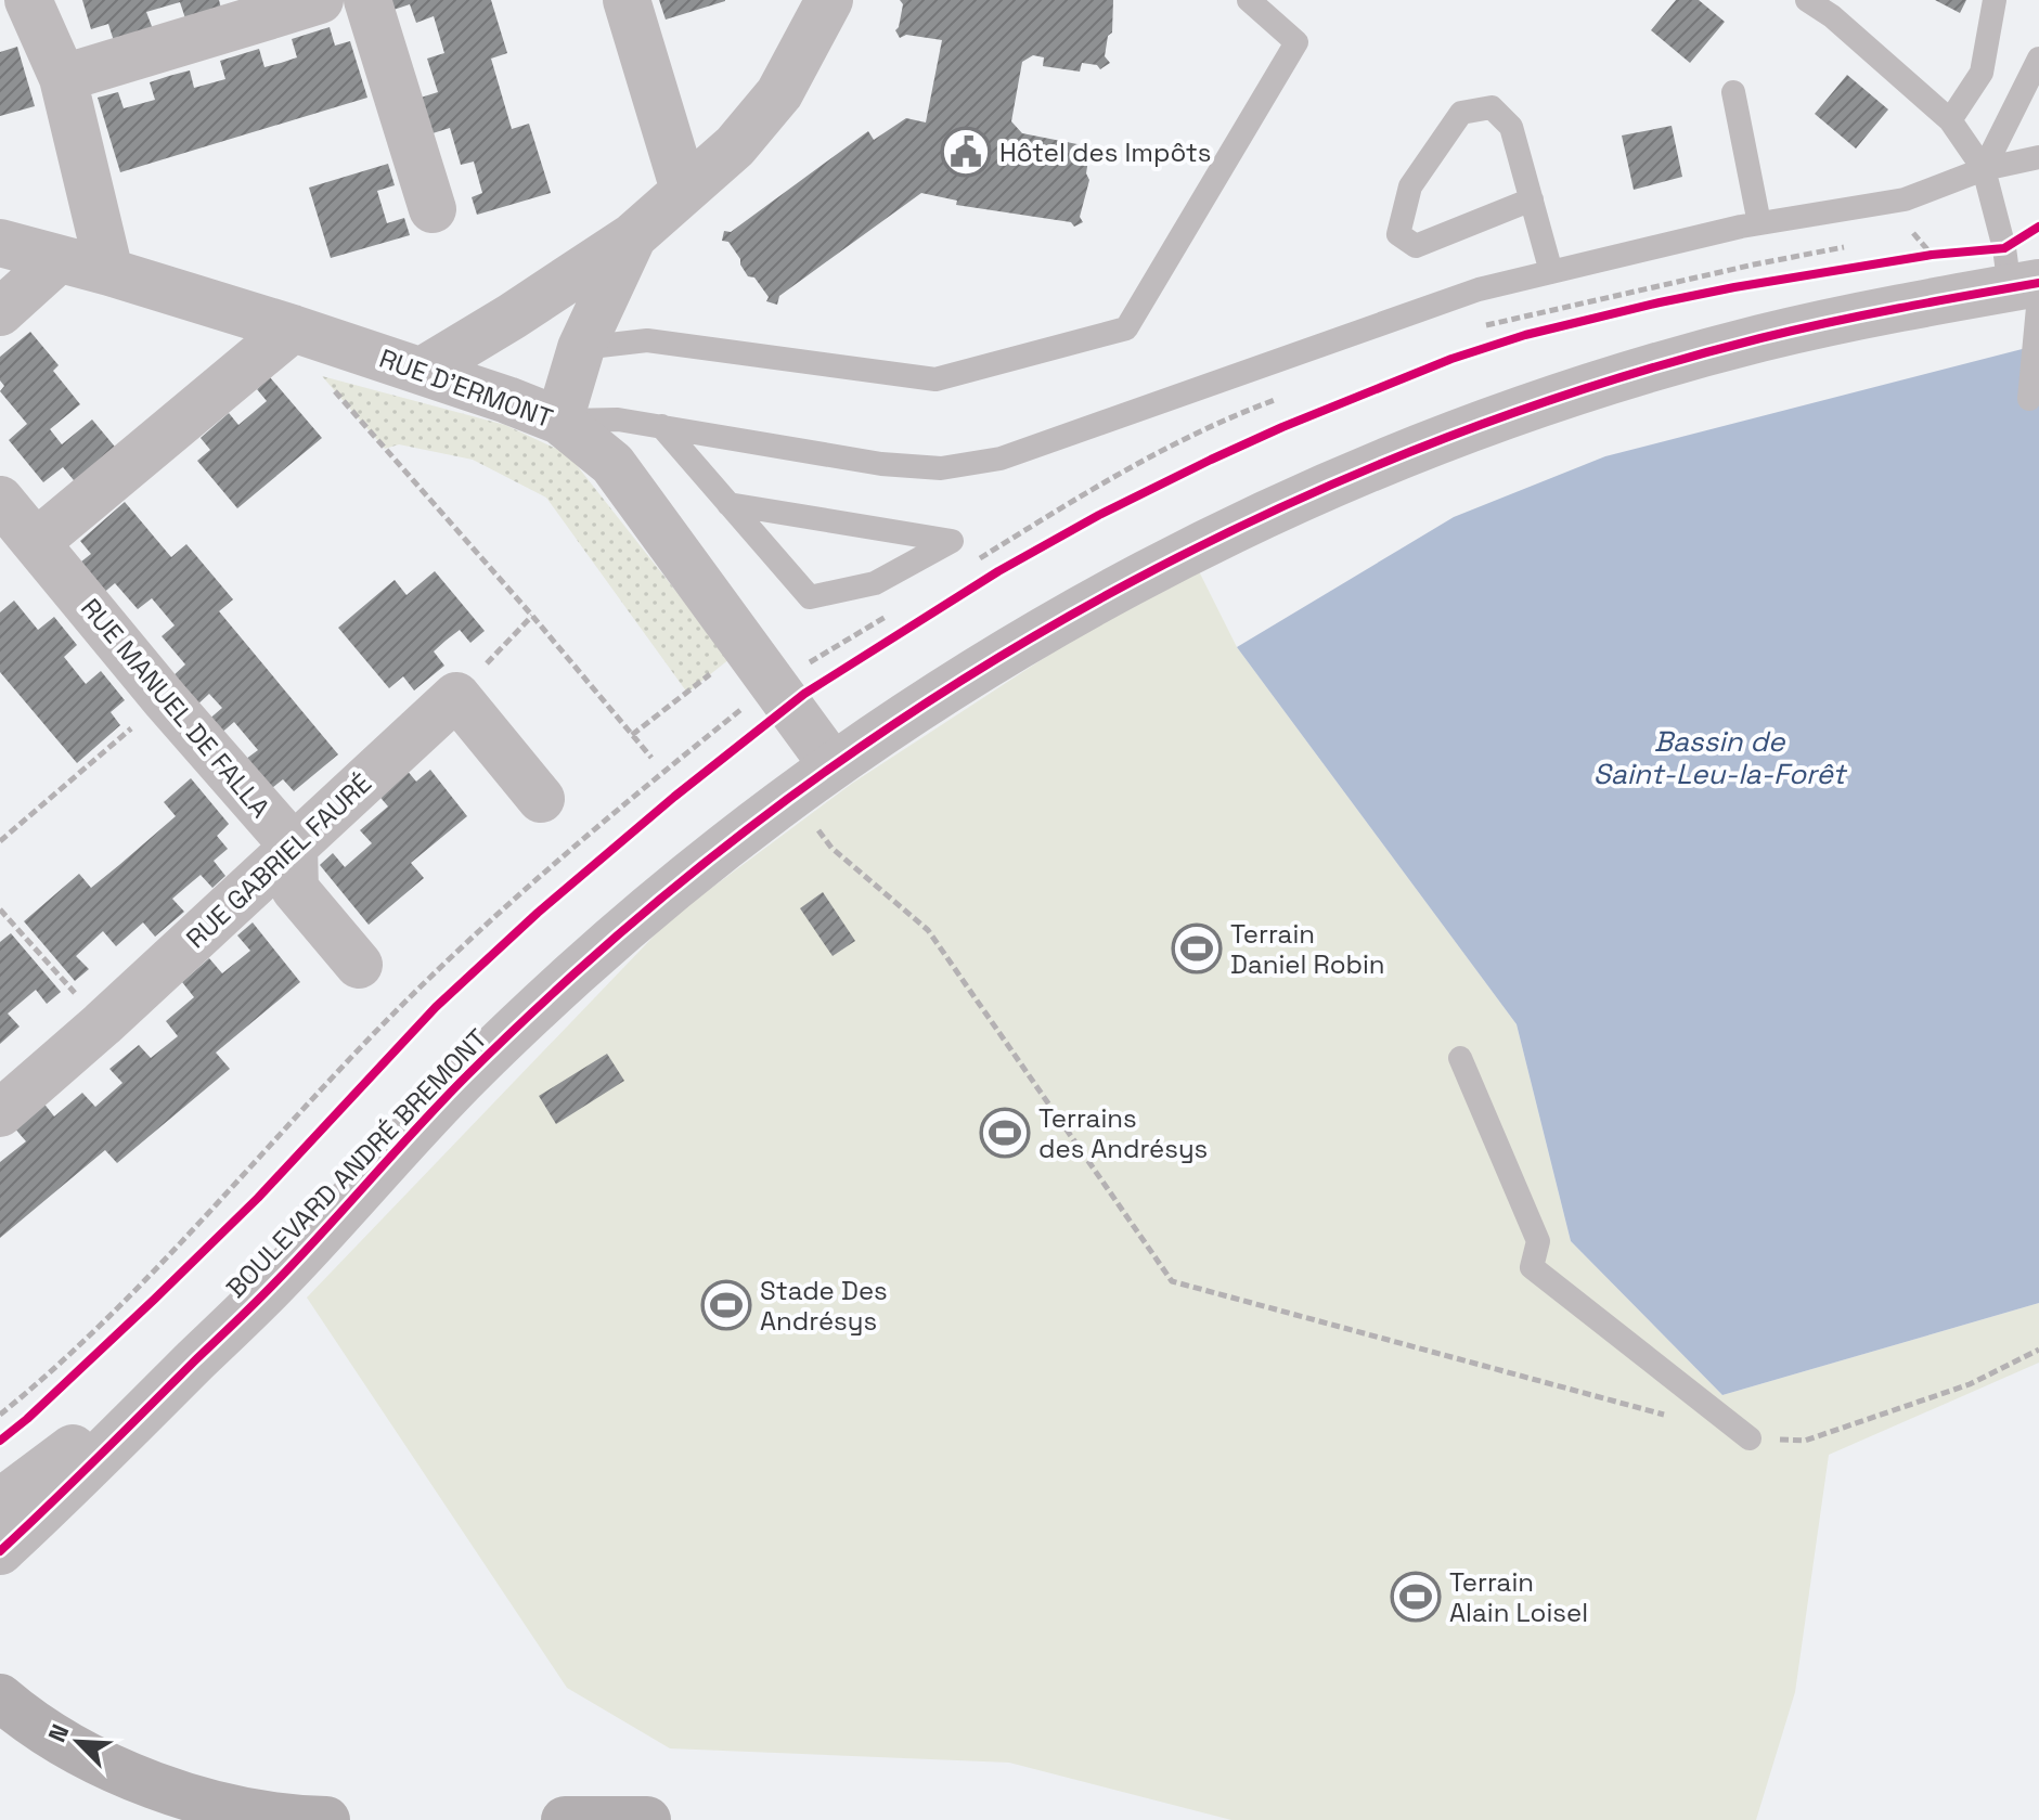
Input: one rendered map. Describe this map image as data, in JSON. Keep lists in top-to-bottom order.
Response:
{
  "streets": {
    "street": [
      "RUE D'ERMONT",
      "RUE MANUEL DE FALLA",
      "RUE GABRIEL FAURÉ",
      "BOULEVARD ANDRÉ BREMONT"
    ]
  },
  "crossings": [
    ["RUE D'ERMONT", "BOULEVARD ANDRÉ BREMONT"],
    ["RUE MANUEL DE FALLA", "RUE GABRIEL FAURÉ"]
  ],
  "water": ["Bassin de Saint-Leu-la-Forêt"],
  "places": {
    "public building": ["Hôtel des Impôts"],
    "sports": [
      "Terrain Daniel Robin",
      "Terrains des Andrésys",
      "Stade Des Andrésys",
      "Terrain Alain Loisel"
    ]
  },
  "north": "top left"
}
